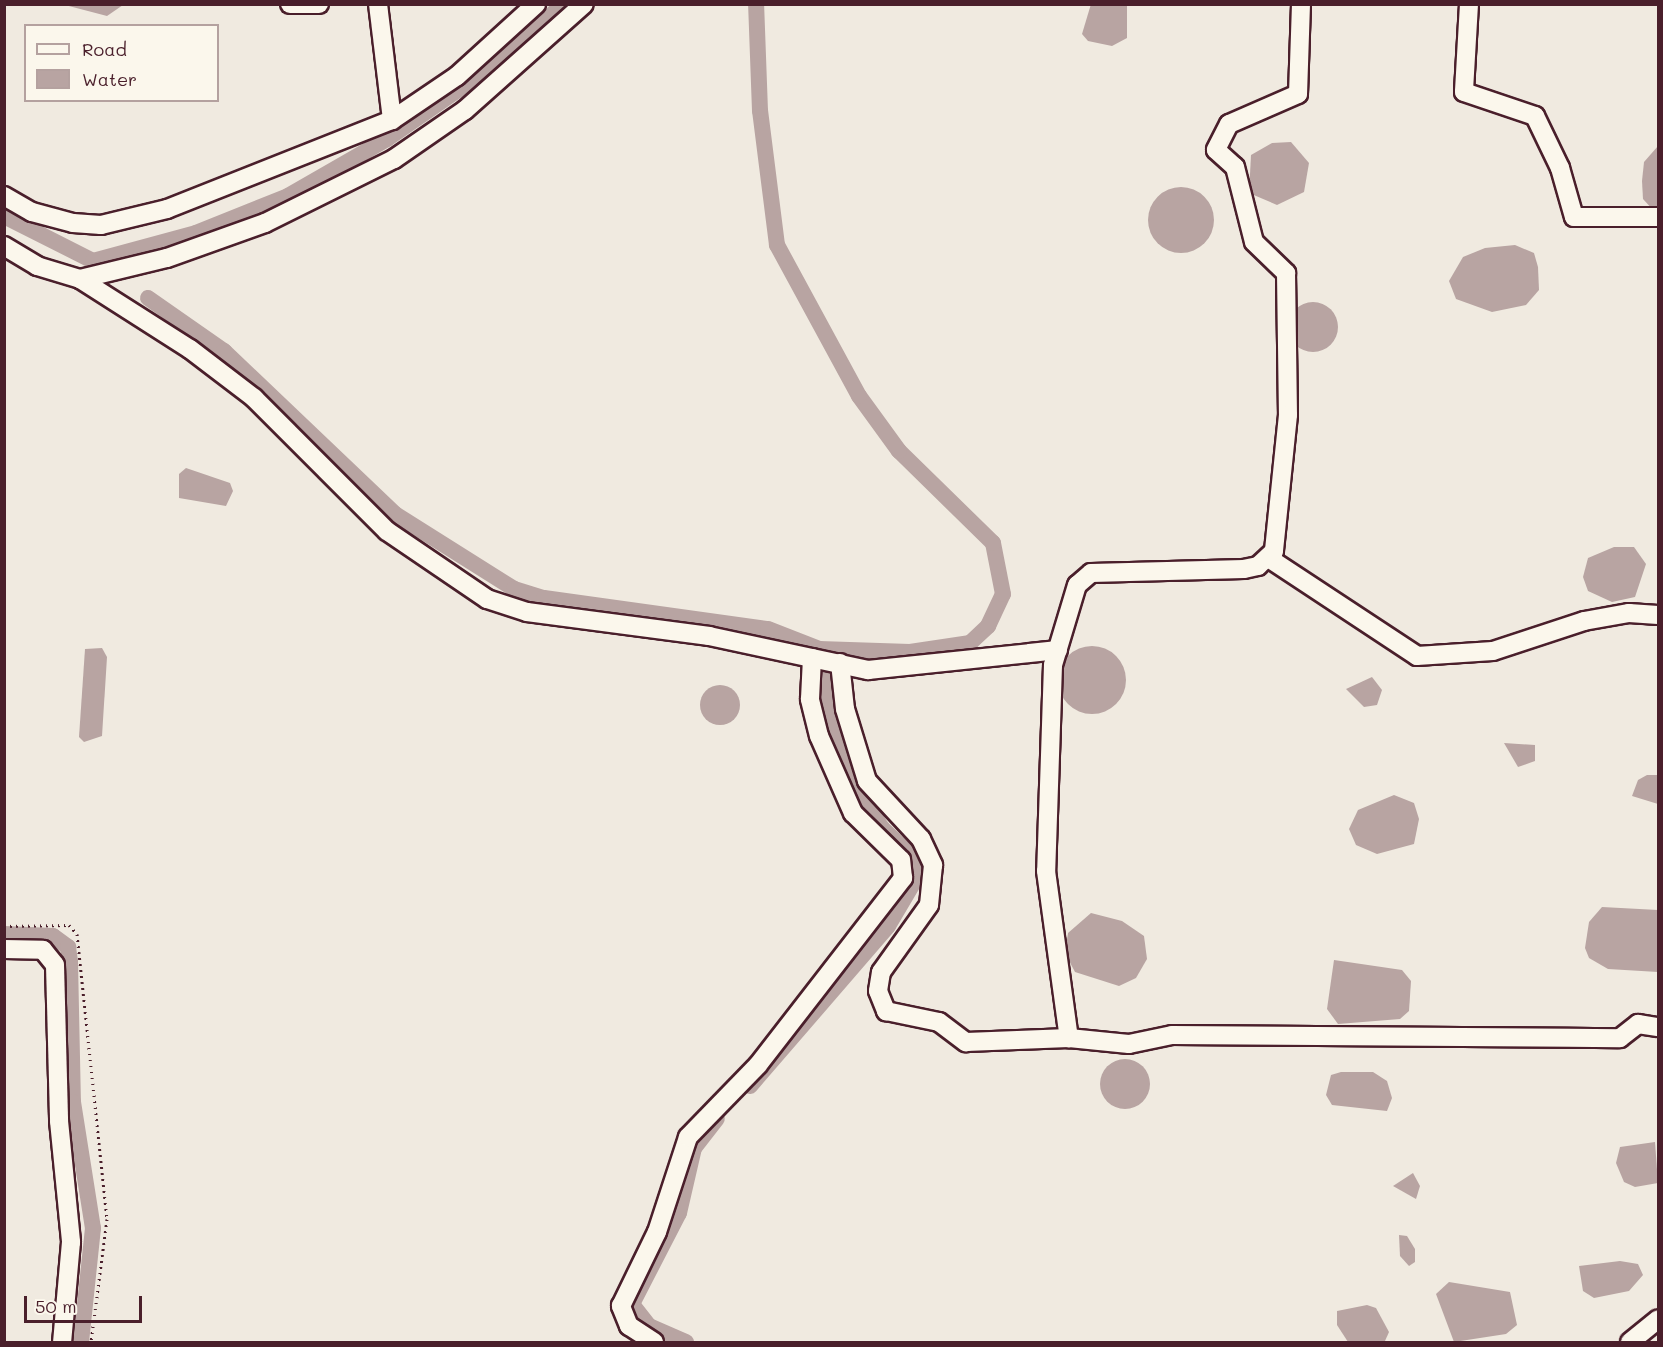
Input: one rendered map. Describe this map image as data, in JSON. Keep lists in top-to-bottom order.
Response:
{
  "legend": ["Road", "Water"],
  "scale_bar": "50 m"
}
